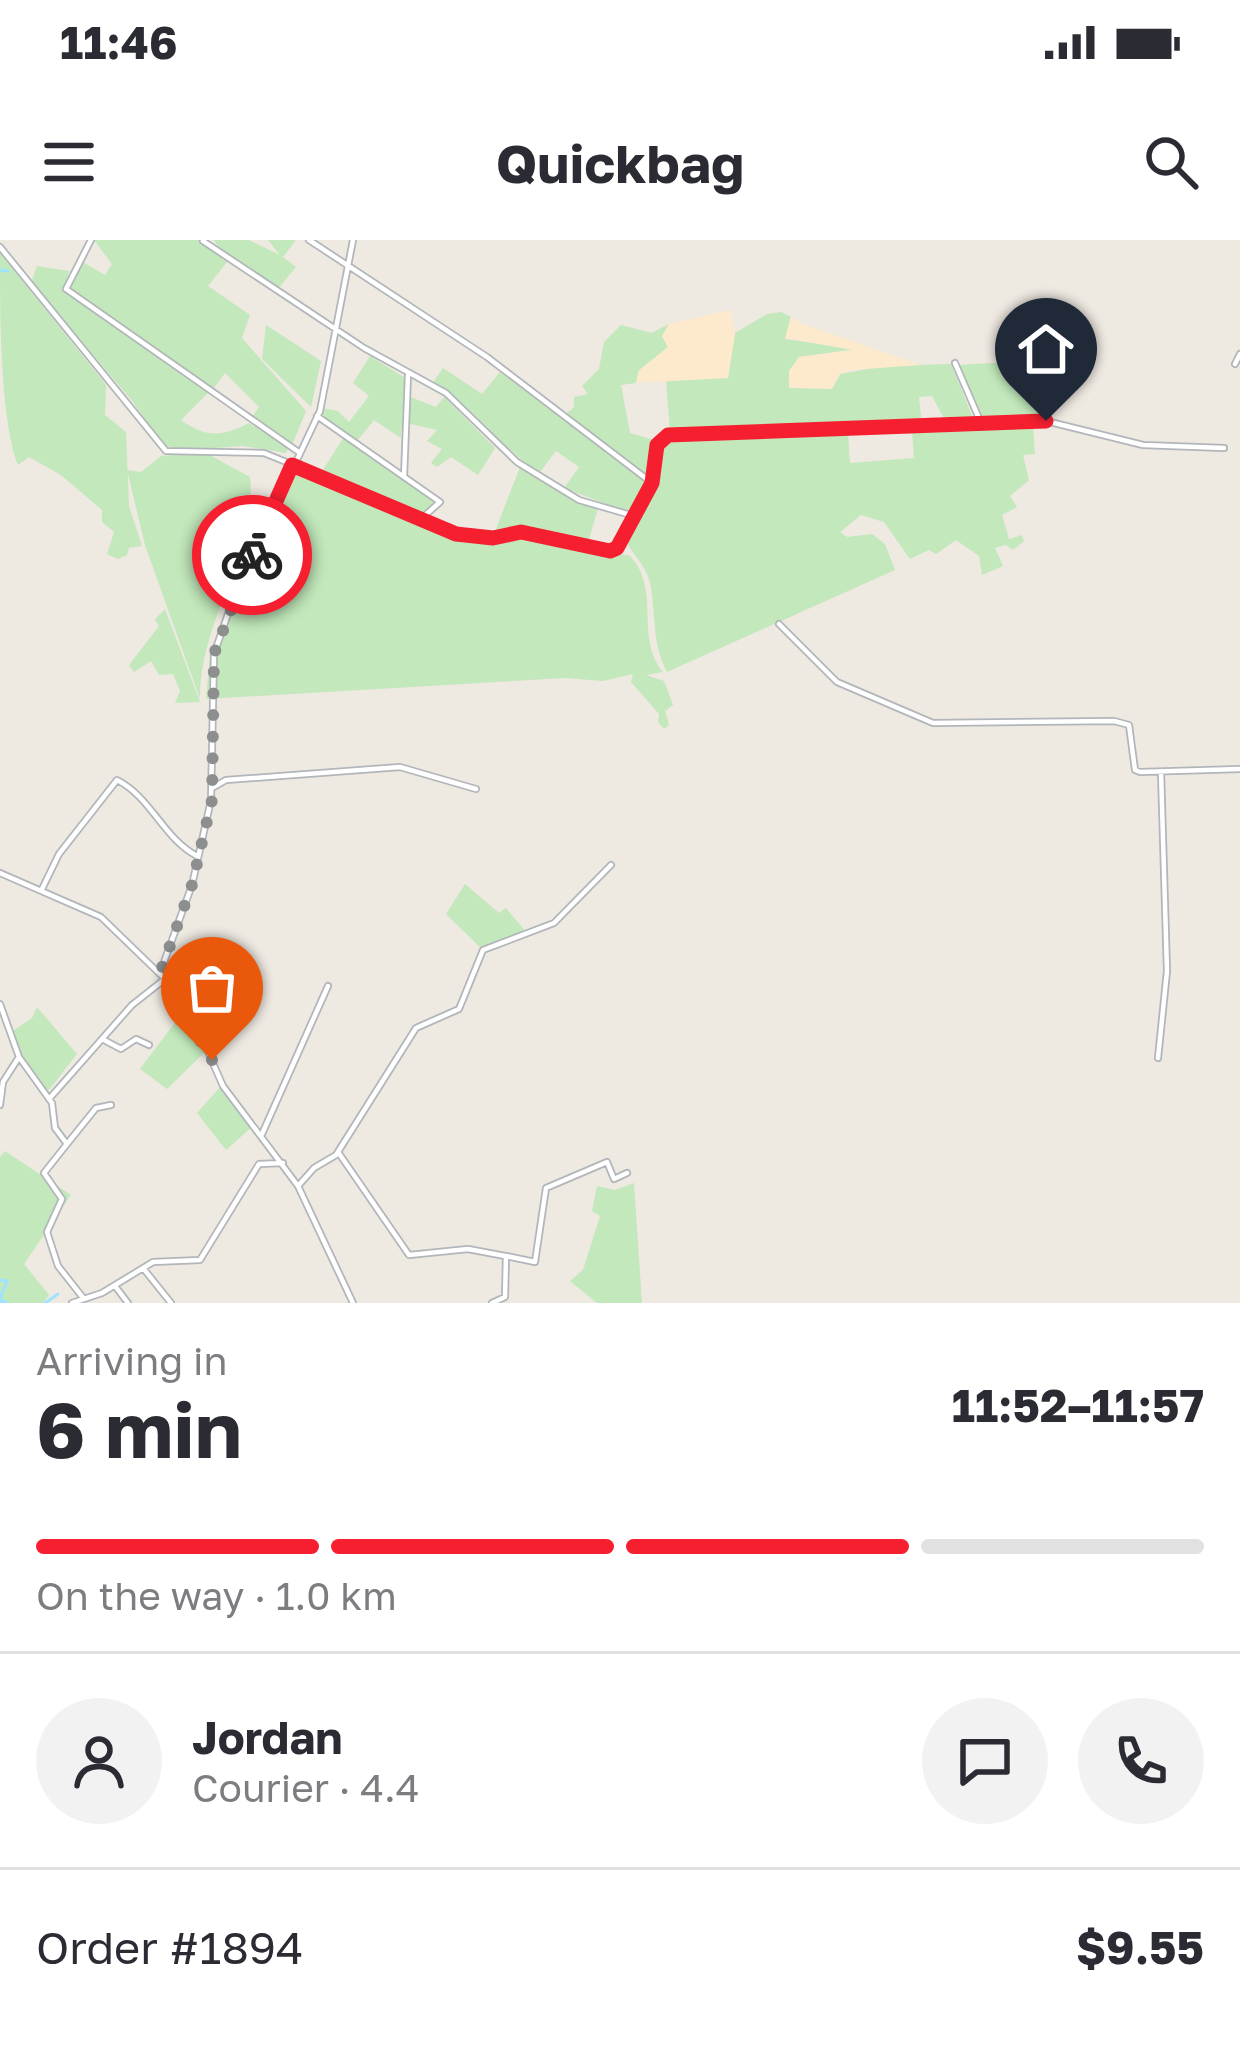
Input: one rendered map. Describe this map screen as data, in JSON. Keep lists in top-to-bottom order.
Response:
{
  "page": {
    "status": "11:46",
    "header": "Quickbag",
    "heading": ["6 min", "Arriving in", "11:52–11:57"],
    "panel": [
      "Jordan",
      "Courier · 4.4",
      "Order #1894",
      "$9.55"
    ],
    "bar": "On the way · 1.0 km"
  }
}
